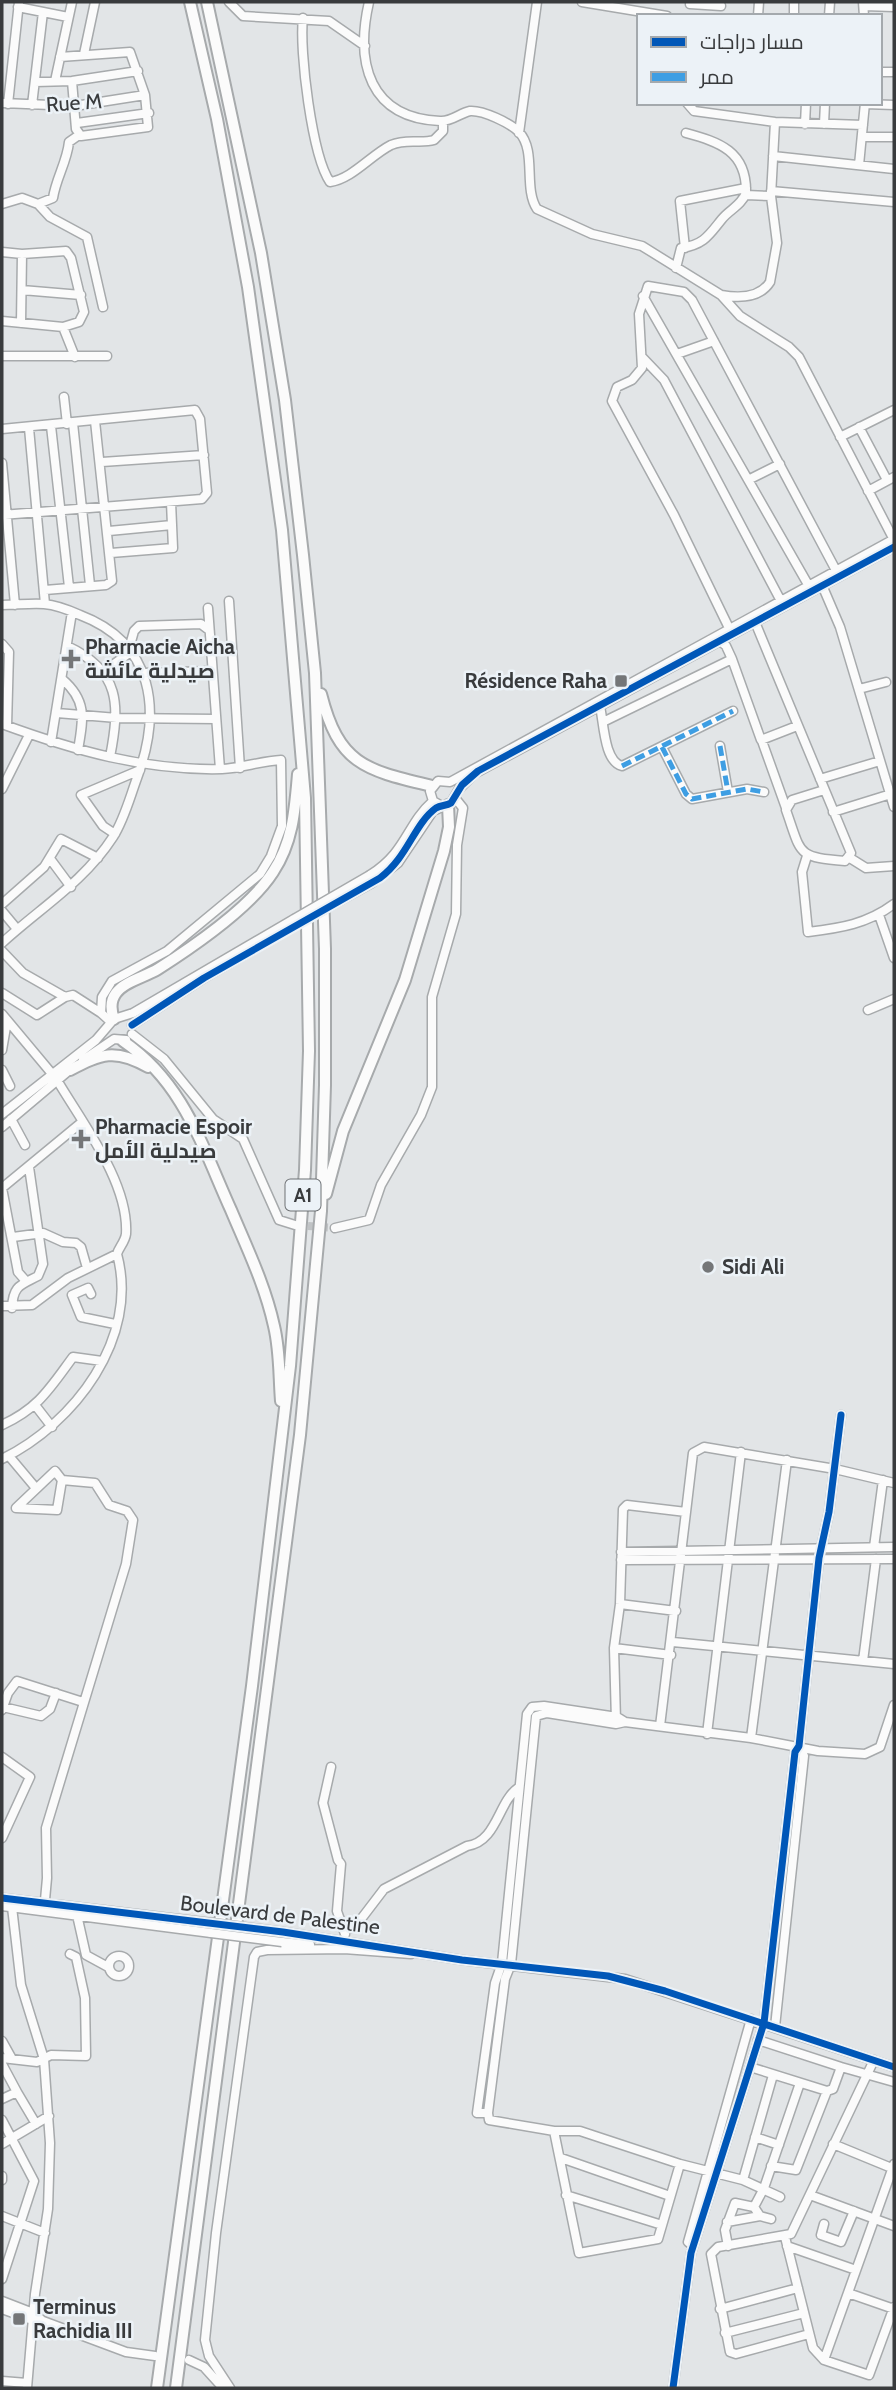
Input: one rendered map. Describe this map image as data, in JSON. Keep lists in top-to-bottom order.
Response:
{
  "streets": {
    "highway": ["A1"],
    "street": ["Rue M", "Boulevard de Palestine"]
  },
  "places": {
    "health": ["Pharmacie Aicha صيدلية عائشة", "Pharmacie Espoir صيدلية الأمل"],
    "transit": ["Résidence Raha", "Terminus Rachidia III"],
    "other": ["Sidi Ali"]
  },
  "legend": ["مسار دراجات", "ممر"]
}
